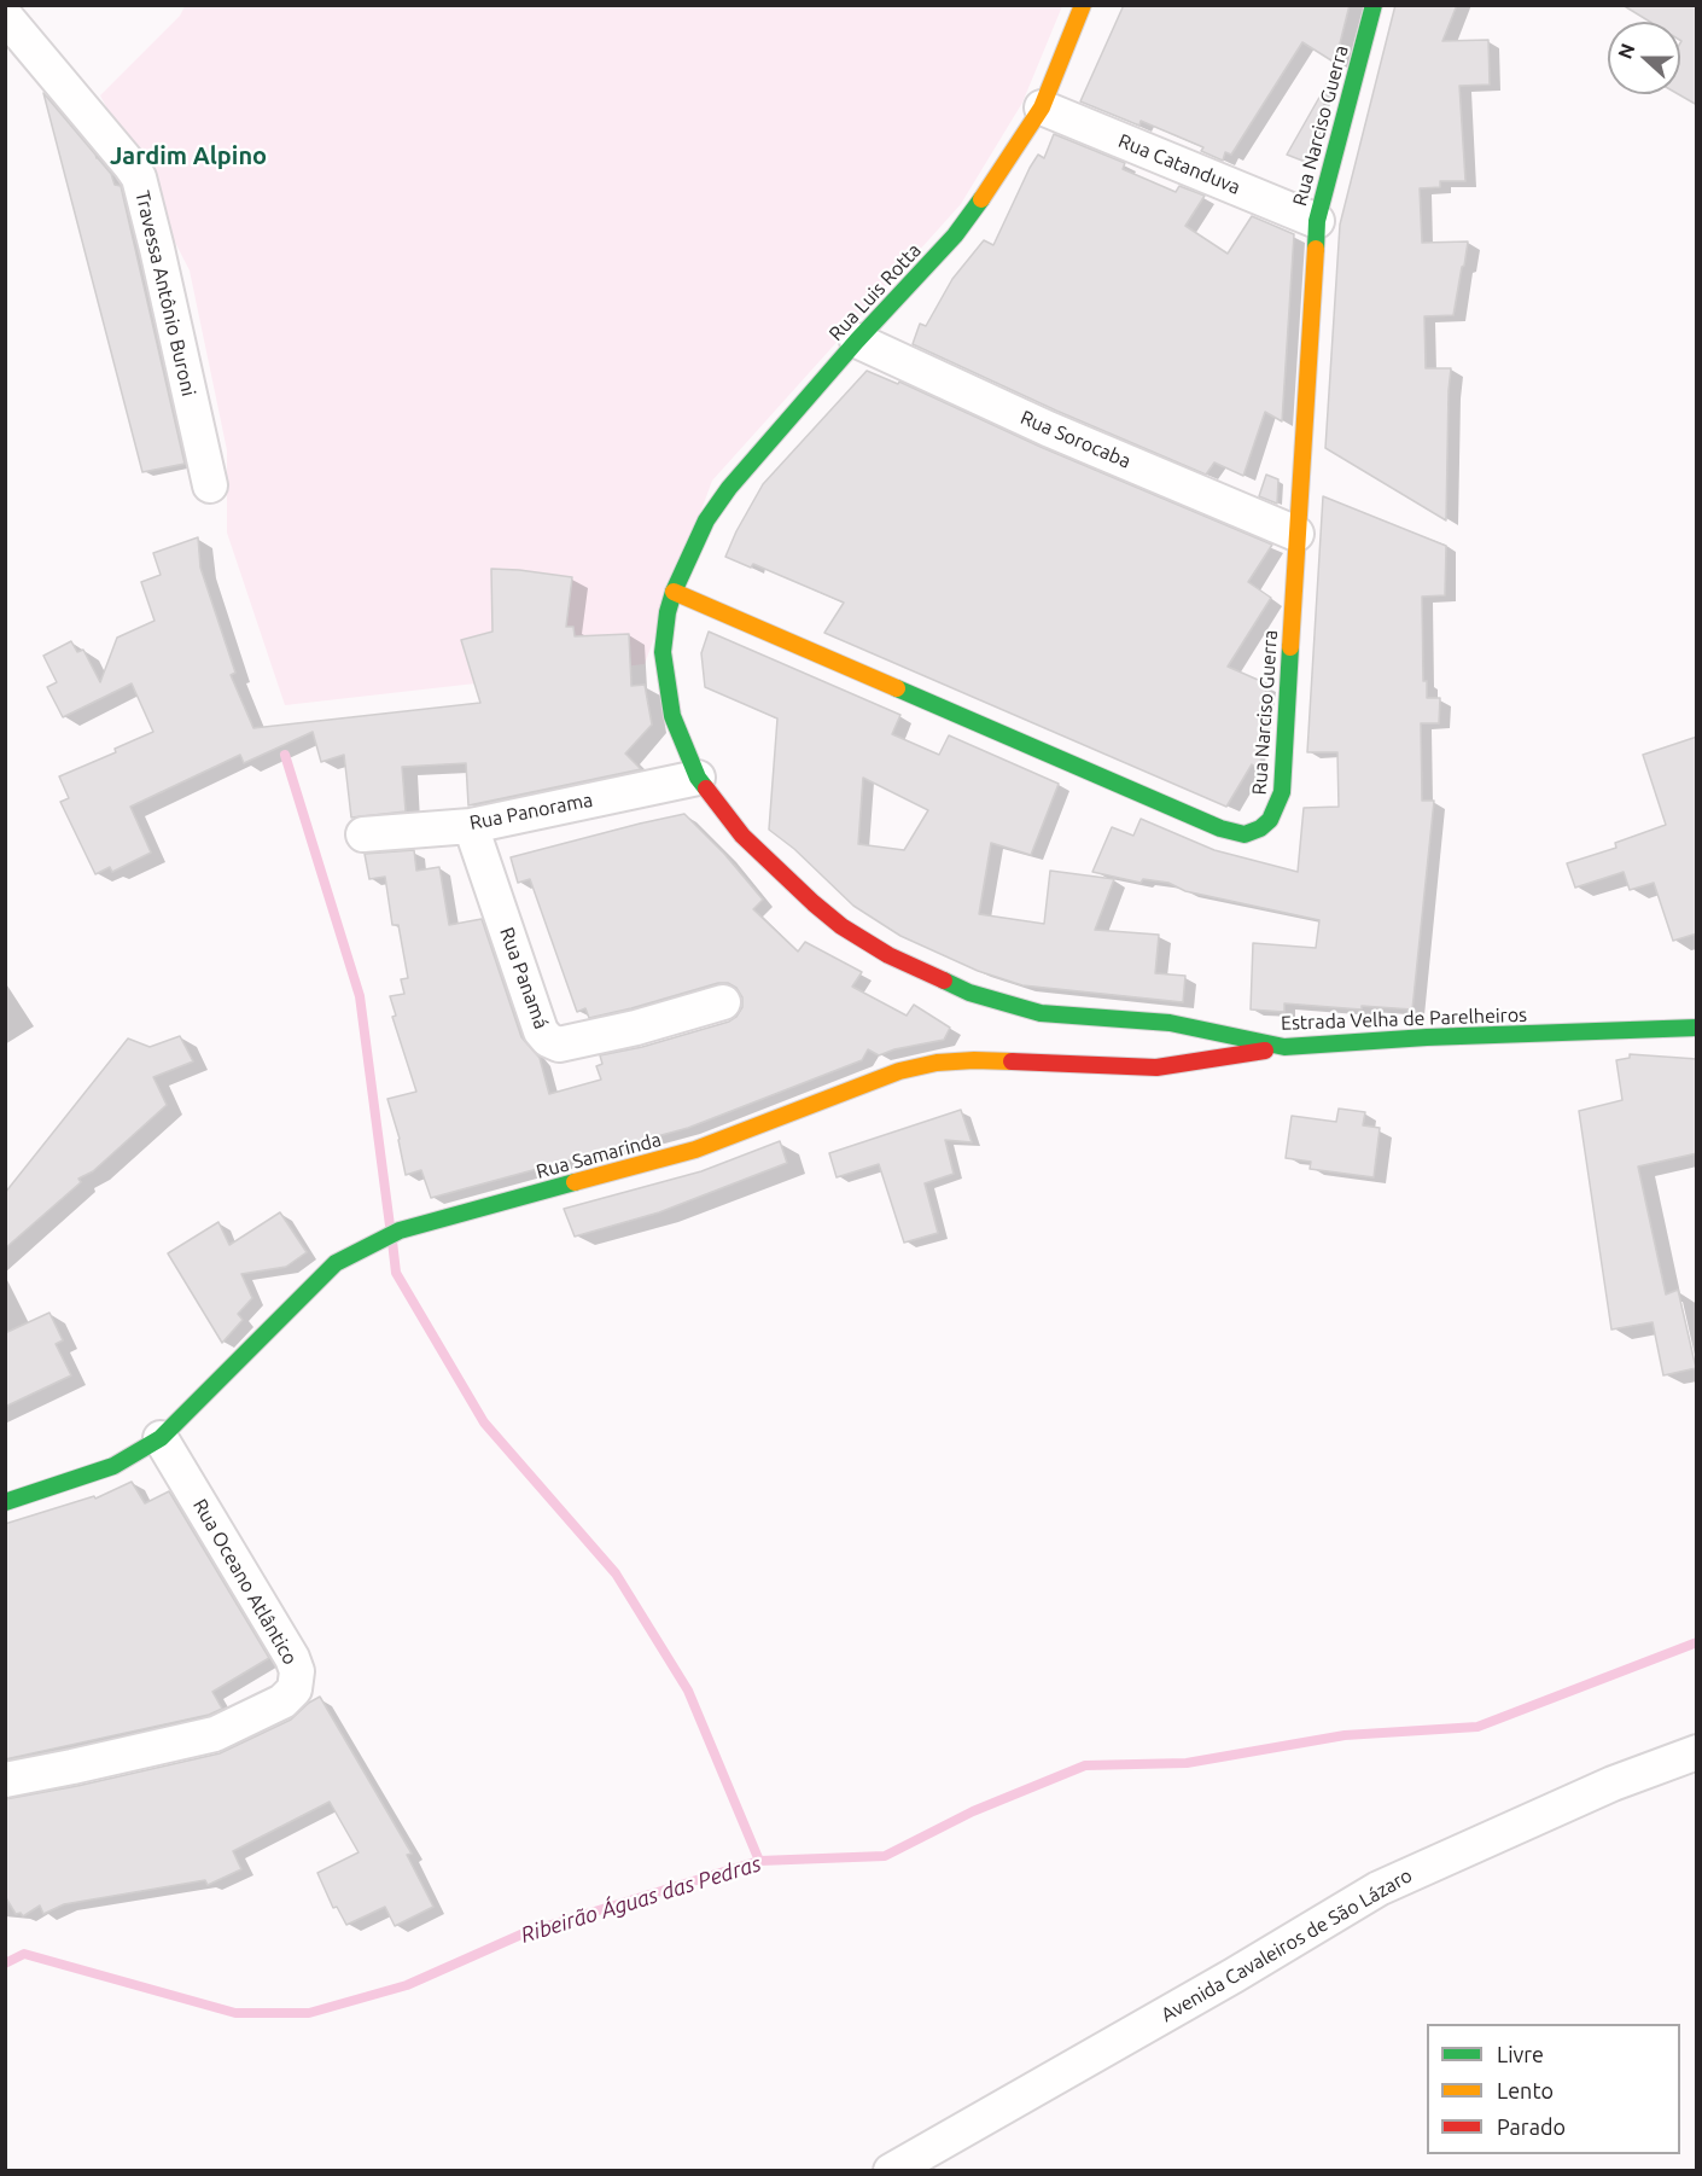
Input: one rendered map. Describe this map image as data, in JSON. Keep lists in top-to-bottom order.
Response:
{
  "streets": {
    "street": [
      "Rua Narciso Guerra",
      "Rua Catanduva",
      "Rua Luis Rotta",
      "Travessa Antônio Buroni",
      "Rua Sorocaba",
      "Rua Panorama",
      "Rua Panamá",
      "Estrada Velha de Parelheiros",
      "Rua Samarinda",
      "Rua Oceano Atlântico",
      "Avenida Cavaleiros de São Lázaro"
    ]
  },
  "crossings": [
    ["Rua Narciso Guerra", "Rua Catanduva"],
    ["Rua Narciso Guerra", "Rua Luis Rotta"],
    ["Rua Narciso Guerra", "Rua Sorocaba"],
    ["Rua Narciso Guerra", "Estrada Velha de Parelheiros"],
    ["Rua Catanduva", "Rua Luis Rotta"],
    ["Rua Luis Rotta", "Rua Sorocaba"],
    ["Rua Luis Rotta", "Estrada Velha de Parelheiros"],
    ["Rua Panorama", "Rua Panamá"],
    ["Rua Panorama", "Estrada Velha de Parelheiros"],
    ["Estrada Velha de Parelheiros", "Rua Samarinda"],
    ["Rua Samarinda", "Rua Oceano Atlântico"]
  ],
  "districts": ["Jardim Alpino"],
  "water": ["Ribeirão Águas das Pedras"],
  "legend": ["Livre", "Lento", "Parado"],
  "north": "left"
}
